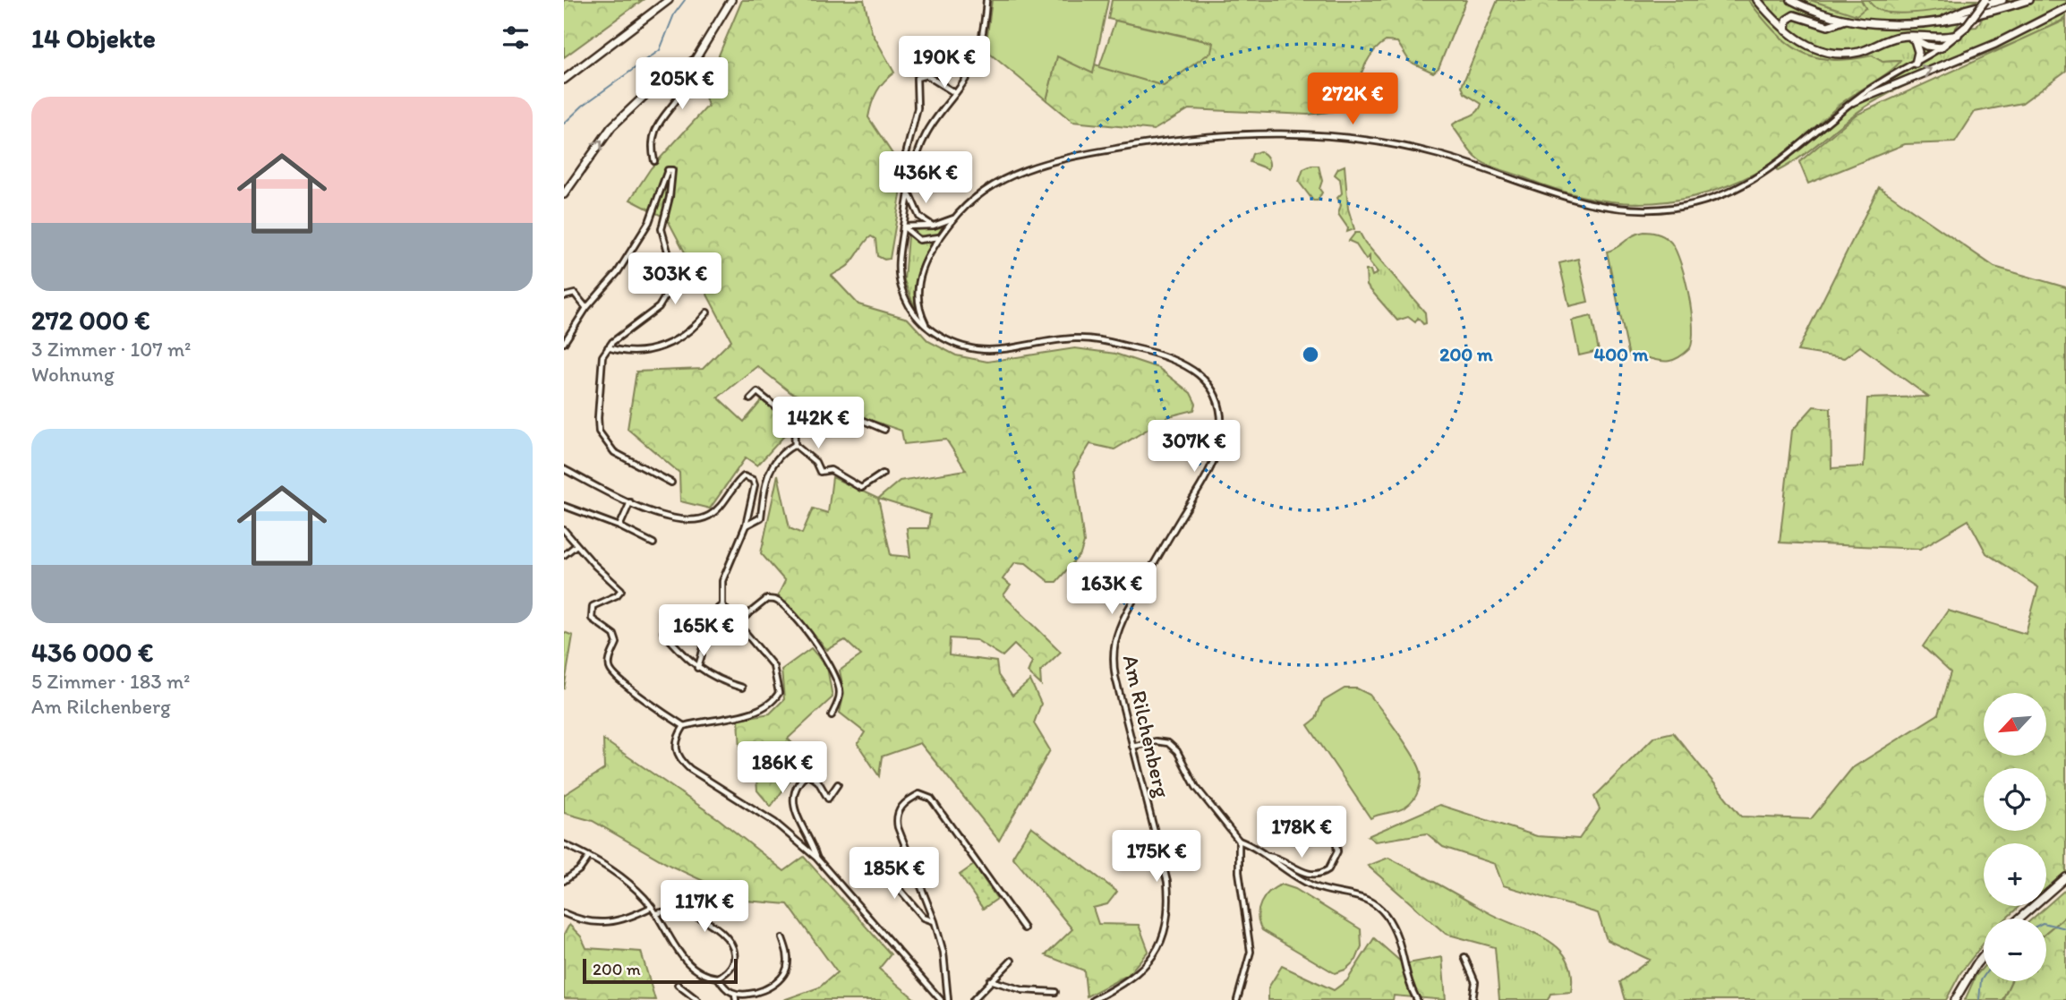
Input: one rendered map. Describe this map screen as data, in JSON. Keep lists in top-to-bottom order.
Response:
{
  "streets": {
    "street": ["Am Rilchenberg"]
  },
  "scale_bar": "200 m",
  "north": "bottom left",
  "page": {
    "heading": "14 Objekte",
    "price": [
      "190K €",
      "205K €",
      "272K €",
      "436K €",
      "303K €",
      "142K €",
      "307K €",
      "163K €",
      "165K €",
      "186K €",
      "178K €",
      "175K €",
      "185K €",
      "117K €"
    ],
    "list": [
      {
        "name": "272 000 €",
        "note": "3 Zimmer · 107 m² · Wohnung"
      },
      {
        "name": "436 000 €",
        "note": "5 Zimmer · 183 m² · Am Rilchenberg"
      }
    ],
    "map_buttons": ["+", "−"],
    "scale": "200 m"
  },
  "rings": ["200 m", "400 m"]
}
